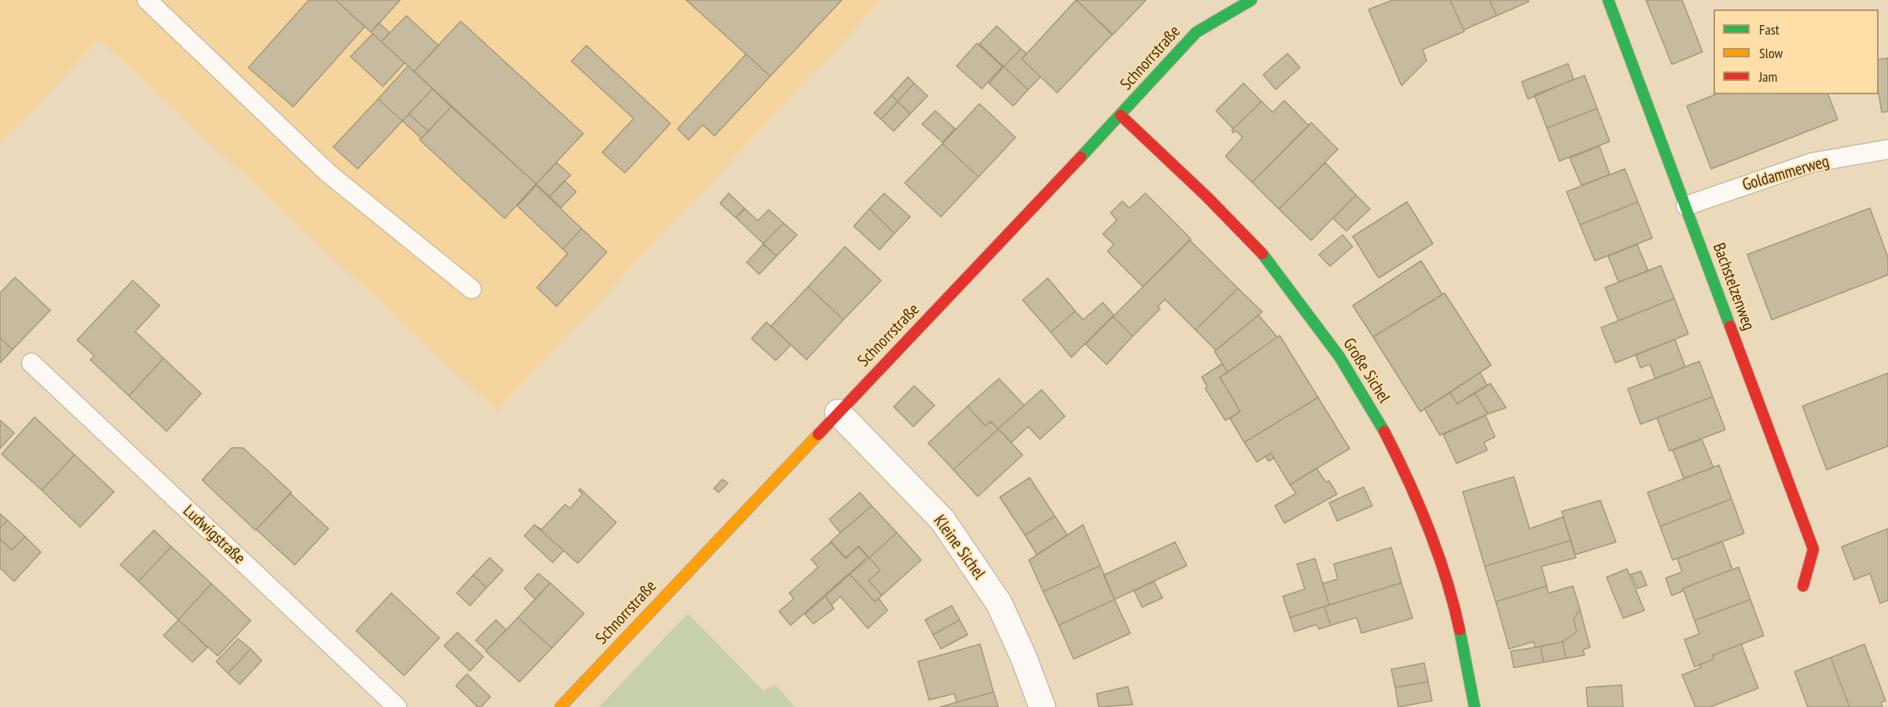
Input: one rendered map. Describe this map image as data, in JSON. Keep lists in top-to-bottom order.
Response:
{
  "streets": {
    "street": [
      "Schnorrstraße",
      "Bachstelzenweg",
      "Große Sichel",
      "Kleine Sichel"
    ],
    "lane": ["Goldammerweg", "Ludwigstraße"]
  },
  "crossings": [
    ["Schnorrstraße", "Große Sichel"],
    ["Schnorrstraße", "Kleine Sichel"],
    ["Goldammerweg", "Bachstelzenweg"]
  ],
  "legend": ["Fast", "Slow", "Jam"]
}
